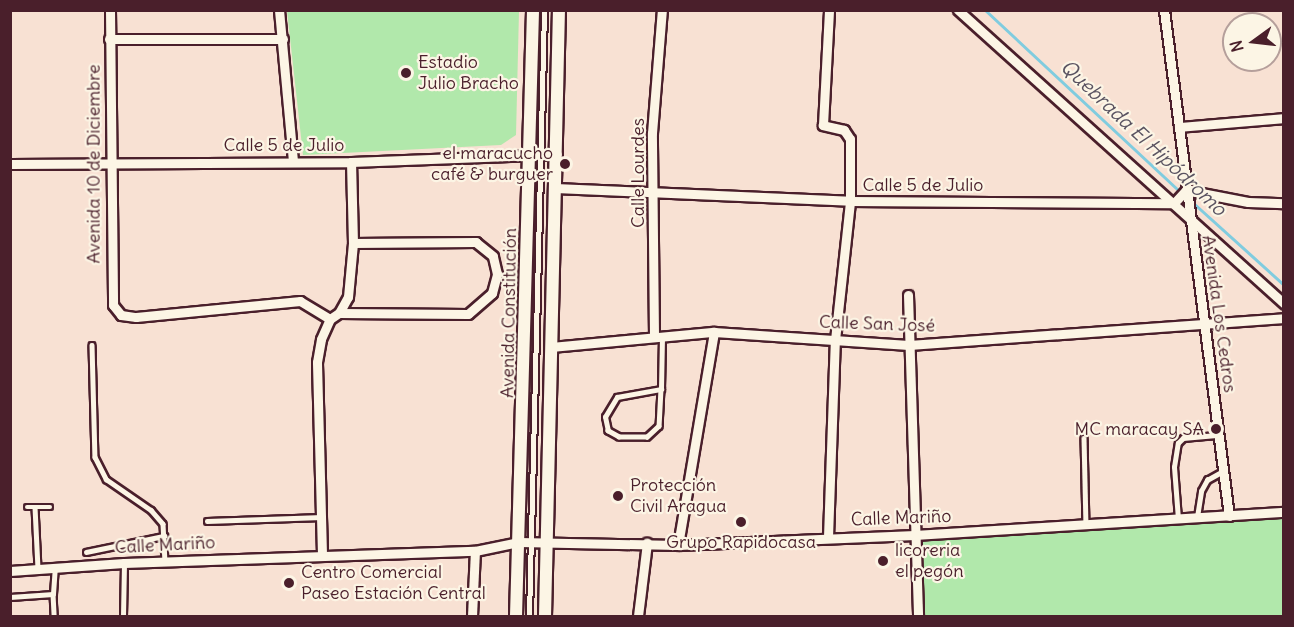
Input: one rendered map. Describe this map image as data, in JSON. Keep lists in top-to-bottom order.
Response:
{
  "streets": {
    "street": [
      "Calle 5 de Julio",
      "Avenida 10 de Diciembre",
      "Calle Lourdes",
      "Avenida Constitución",
      "Avenida Los Cedros",
      "Calle San José",
      "Calle Mariño"
    ]
  },
  "crossings": [
    ["Calle 5 de Julio", "Avenida 10 de Diciembre"],
    ["Calle 5 de Julio", "Calle Lourdes"],
    ["Calle 5 de Julio", "Avenida Constitución"],
    ["Calle Lourdes", "Calle San José"],
    ["Avenida Constitución", "Calle Mariño"],
    ["Avenida Los Cedros", "Calle San José"],
    ["Avenida Los Cedros", "Calle Mariño"]
  ],
  "water": ["Quebrada El Hipódromo"],
  "places": [
    "Estadio Julio Bracho",
    "el maracucho café & burguer",
    "MC maracay SA",
    "Protección Civil Aragua",
    "Grupo Rapidocasa",
    "licoreria el pegón",
    "Centro Comercial Paseo Estación Central"
  ],
  "north": "left"
}
